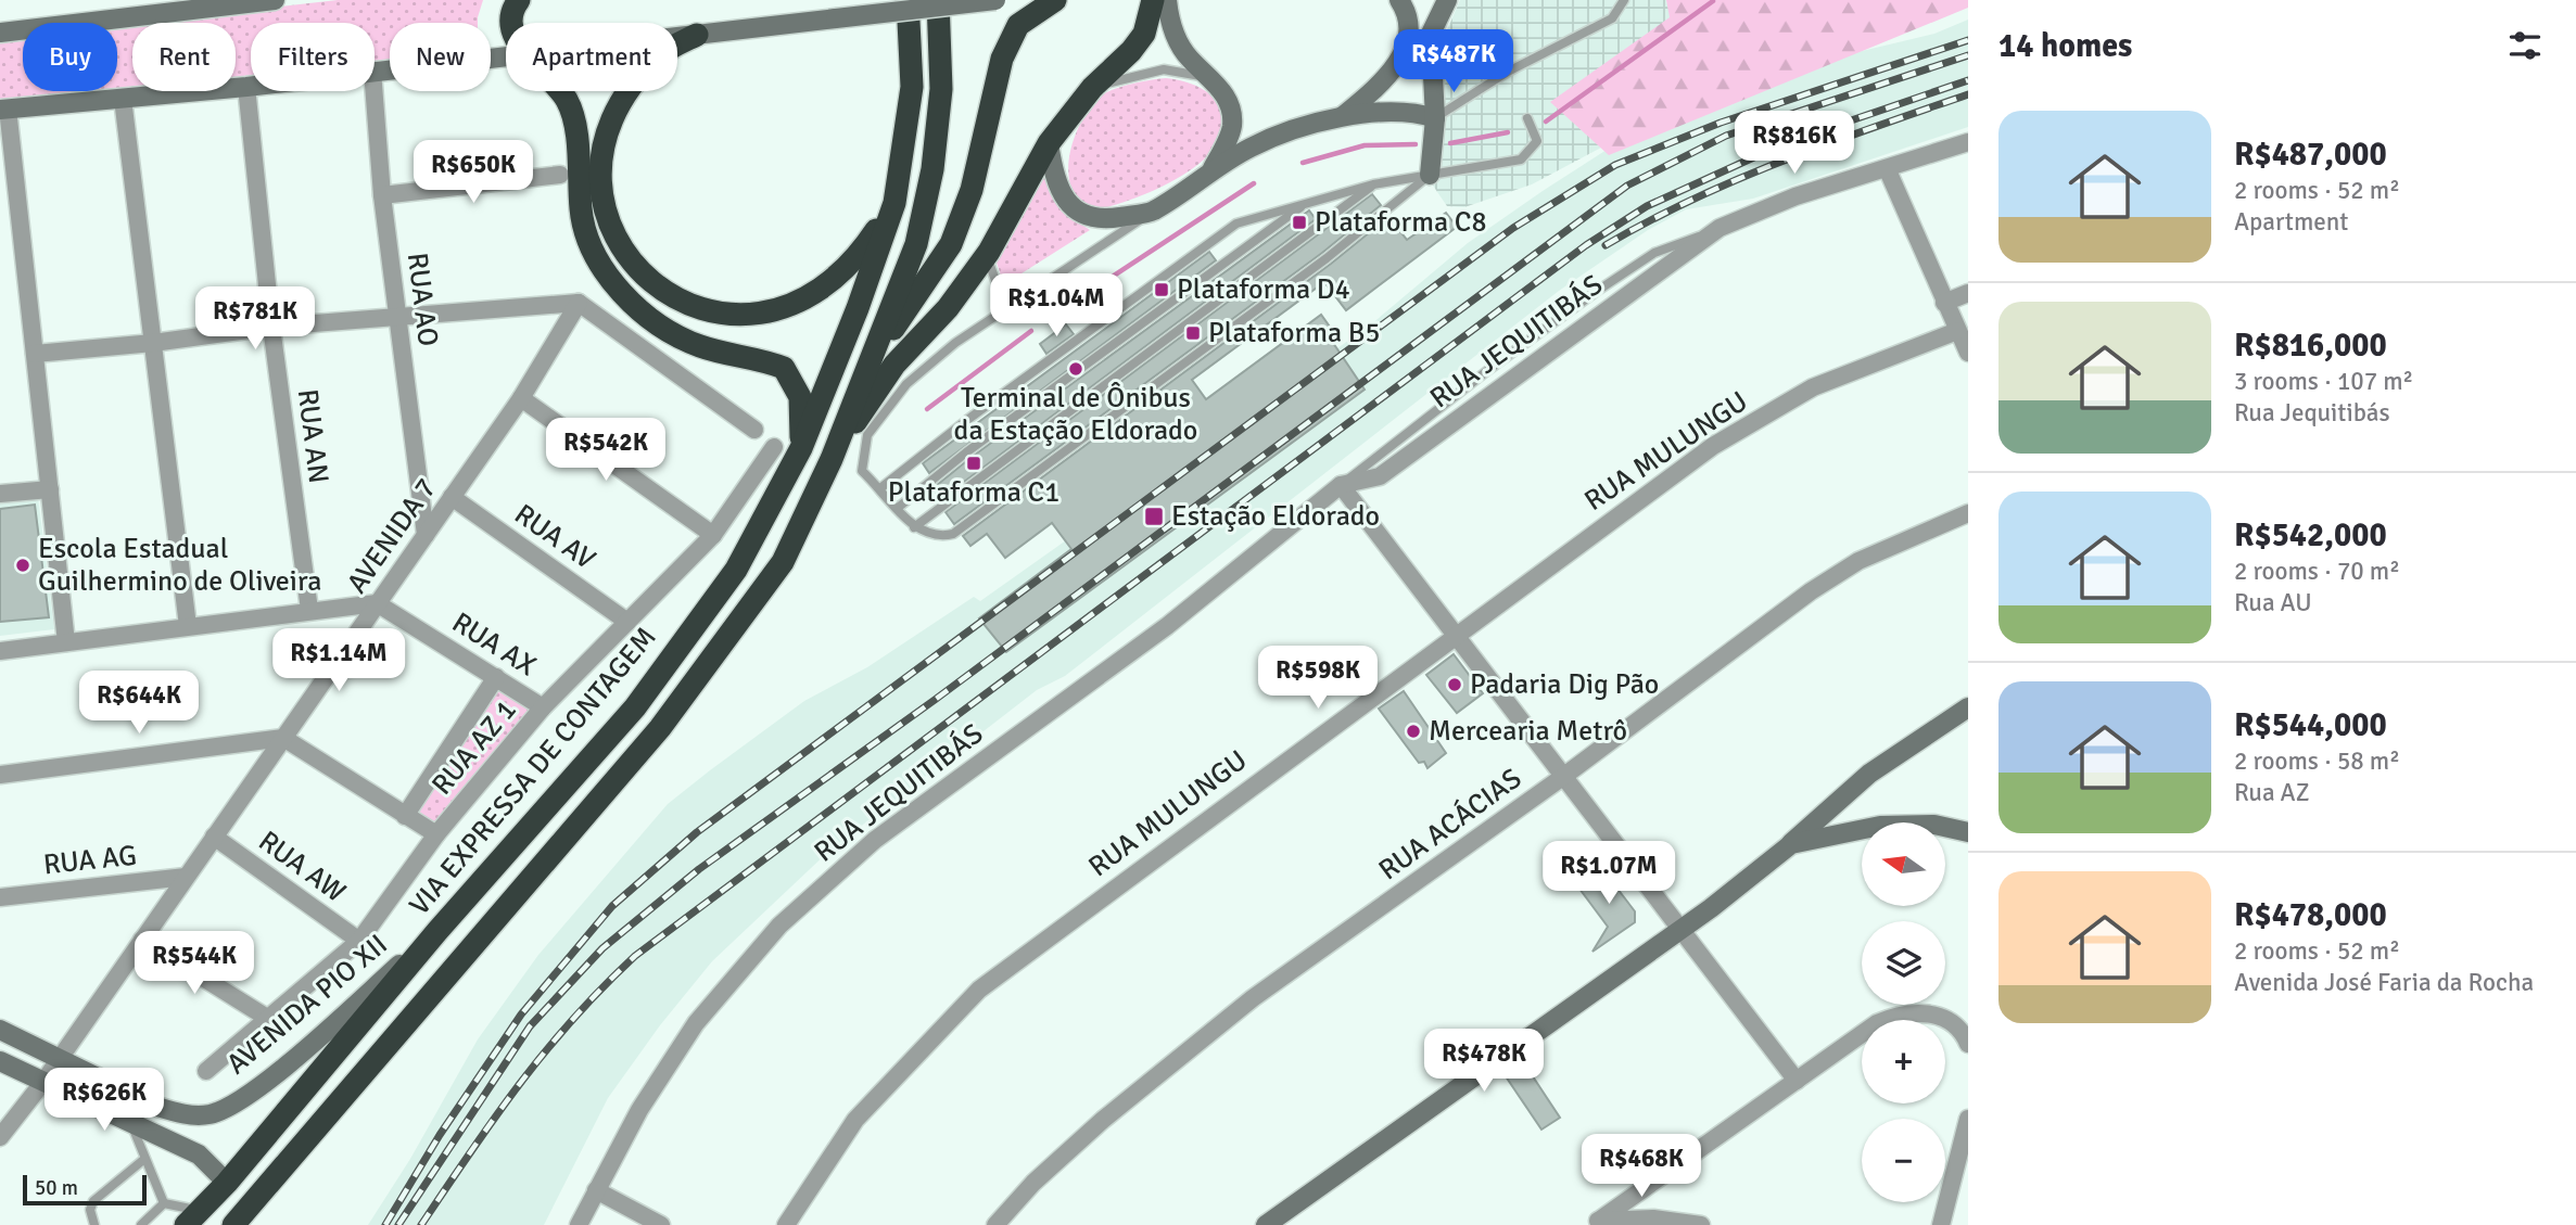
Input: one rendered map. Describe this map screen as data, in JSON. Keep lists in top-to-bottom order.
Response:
{
  "streets": {
    "highway": ["VIA EXPRESSA DE CONTAGEM"],
    "main road": ["AVENIDA PIO XII"],
    "street": [
      "RUA AO",
      "RUA JEQUITIBÁS",
      "RUA AN",
      "RUA MULUNGU",
      "AVENIDA 7",
      "RUA AV",
      "RUA AX",
      "RUA AZ 1",
      "RUA ACÁCIAS",
      "RUA AG",
      "RUA AW"
    ]
  },
  "crossings": [
    ["RUA AO", "AVENIDA 7"],
    ["AVENIDA 7", "RUA AV"],
    ["AVENIDA 7", "RUA AX"],
    ["AVENIDA 7", "RUA AG"],
    ["AVENIDA 7", "RUA AW"],
    ["AVENIDA 7", "AVENIDA PIO XII"],
    ["RUA AV", "RUA AZ 1"],
    ["RUA AX", "RUA AZ 1"],
    ["RUA AZ 1", "RUA AW"],
    ["VIA EXPRESSA DE CONTAGEM", "AVENIDA PIO XII"]
  ],
  "places": {
    "transit": [
      "Plataforma C8",
      "Plataforma D4",
      "Plataforma B5",
      "Plataforma C1",
      "Estação Eldorado"
    ],
    "other": [
      "Terminal de Ônibus da Estação Eldorado",
      "Escola Estadual Guilhermino de Oliveira",
      "Padaria Dig Pão",
      "Mercearia Metrô"
    ]
  },
  "scale_bar": "50 m",
  "north": "left",
  "page": {
    "heading": "14 homes",
    "chip": [
      "Buy",
      "Rent",
      "Filters",
      "New",
      "Apartment"
    ],
    "price": [
      "R$487K",
      "R$816K",
      "R$650K",
      "R$1.04M",
      "R$781K",
      "R$542K",
      "R$1.14M",
      "R$598K",
      "R$644K",
      "R$1.07M",
      "R$544K",
      "R$478K",
      "R$626K",
      "R$468K"
    ],
    "list": [
      {
        "name": "R$487,000",
        "note": "2 rooms · 52 m² · Apartment"
      },
      {
        "name": "R$816,000",
        "note": "3 rooms · 107 m² · Rua Jequitibás"
      },
      {
        "name": "R$542,000",
        "note": "2 rooms · 70 m² · Rua AU"
      },
      {
        "name": "R$544,000",
        "note": "2 rooms · 58 m² · Rua AZ"
      },
      {
        "name": "R$478,000",
        "note": "2 rooms · 52 m² · Avenida José Faria da Rocha"
      }
    ],
    "map_buttons": ["+", "−"],
    "scale": "50 m"
  }
}
